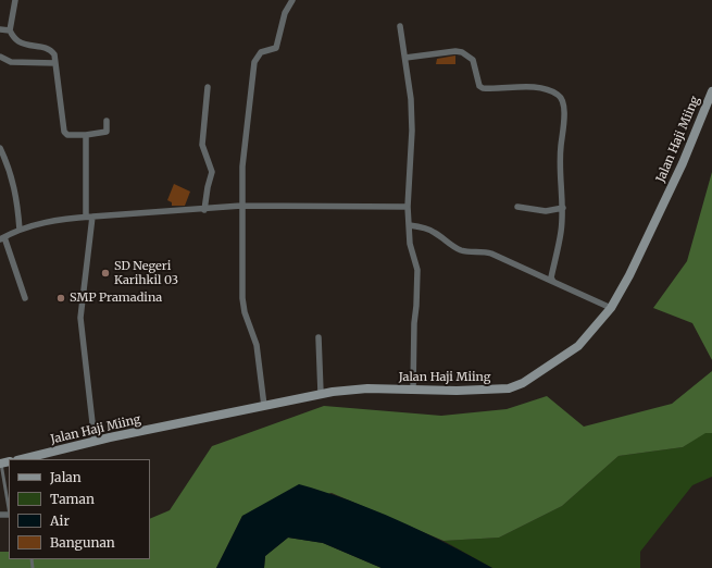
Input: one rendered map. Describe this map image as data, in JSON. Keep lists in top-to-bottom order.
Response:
{
  "streets": {
    "main road": ["Jalan Haji Miing"]
  },
  "places": ["SD Negeri Karihkil 03", "SMP Pramadina"],
  "legend": [
    "Jalan",
    "Taman",
    "Air",
    "Bangunan"
  ]
}
